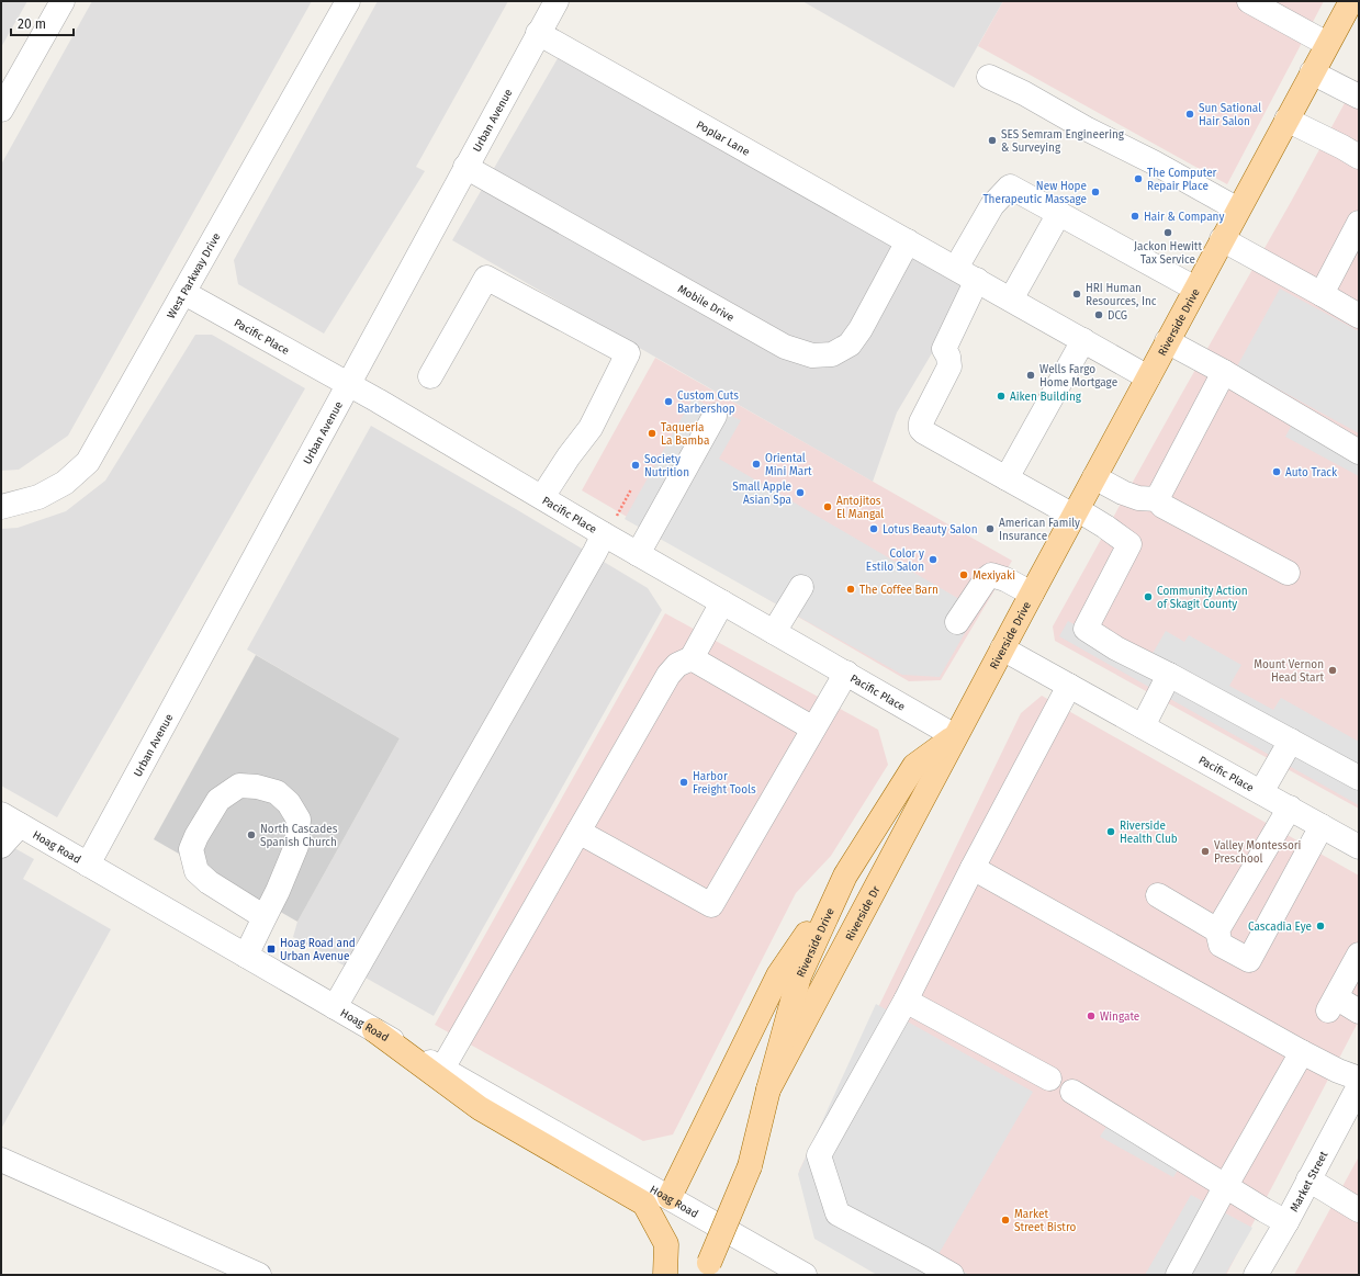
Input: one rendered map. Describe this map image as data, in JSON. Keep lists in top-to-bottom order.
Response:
{
  "streets": {
    "main road": ["Riverside Drive", "Riverside Dr"],
    "street": [
      "Urban Avenue",
      "Poplar Lane",
      "West Parkway Drive",
      "Mobile Drive",
      "Pacific Place",
      "Hoag Road",
      "Market Street"
    ]
  },
  "crossings": [
    ["Urban Avenue", "Poplar Lane"],
    ["Urban Avenue", "Mobile Drive"],
    ["Urban Avenue", "Pacific Place"],
    ["Urban Avenue", "Hoag Road"],
    ["Poplar Lane", "Mobile Drive"],
    ["Poplar Lane", "Riverside Drive"],
    ["West Parkway Drive", "Pacific Place"],
    ["Riverside Drive", "Pacific Place"],
    ["Riverside Drive", "Riverside Dr"],
    ["Pacific Place", "Riverside Dr"]
  ],
  "places": {
    "other": [
      "Sun Sational Hair Salon",
      "SES Semram Engineering & Surveying",
      "The Computer Repair Place",
      "New Hope Therapeutic Massage",
      "Hair & Company",
      "Jackon Hewitt Tax Service",
      "HRI Human Resources, Inc",
      "DCG",
      "Wells Fargo Home Mortgage",
      "Aiken Building",
      "Custom Cuts Barbershop",
      "Taqueria La Bamba",
      "Oriental Mini Mart",
      "Society Nutrition",
      "Auto Track",
      "Small Apple Asian Spa",
      "Antojitos El Mangal",
      "Lotus Beauty Salon",
      "American Family Insurance",
      "Color y Estilo Salon",
      "Mexiyaki",
      "The Coffee Barn",
      "Community Action of Skagit County",
      "Mount Vernon Head Start",
      "Harbor Freight Tools",
      "Riverside Health Club",
      "North Cascades Spanish Church",
      "Valley Montessori Preschool",
      "Cascadia Eye",
      "Wingate",
      "Market Street Bistro"
    ],
    "transit": ["Hoag Road and Urban Avenue"]
  },
  "scale_bar": "20 m"
}
